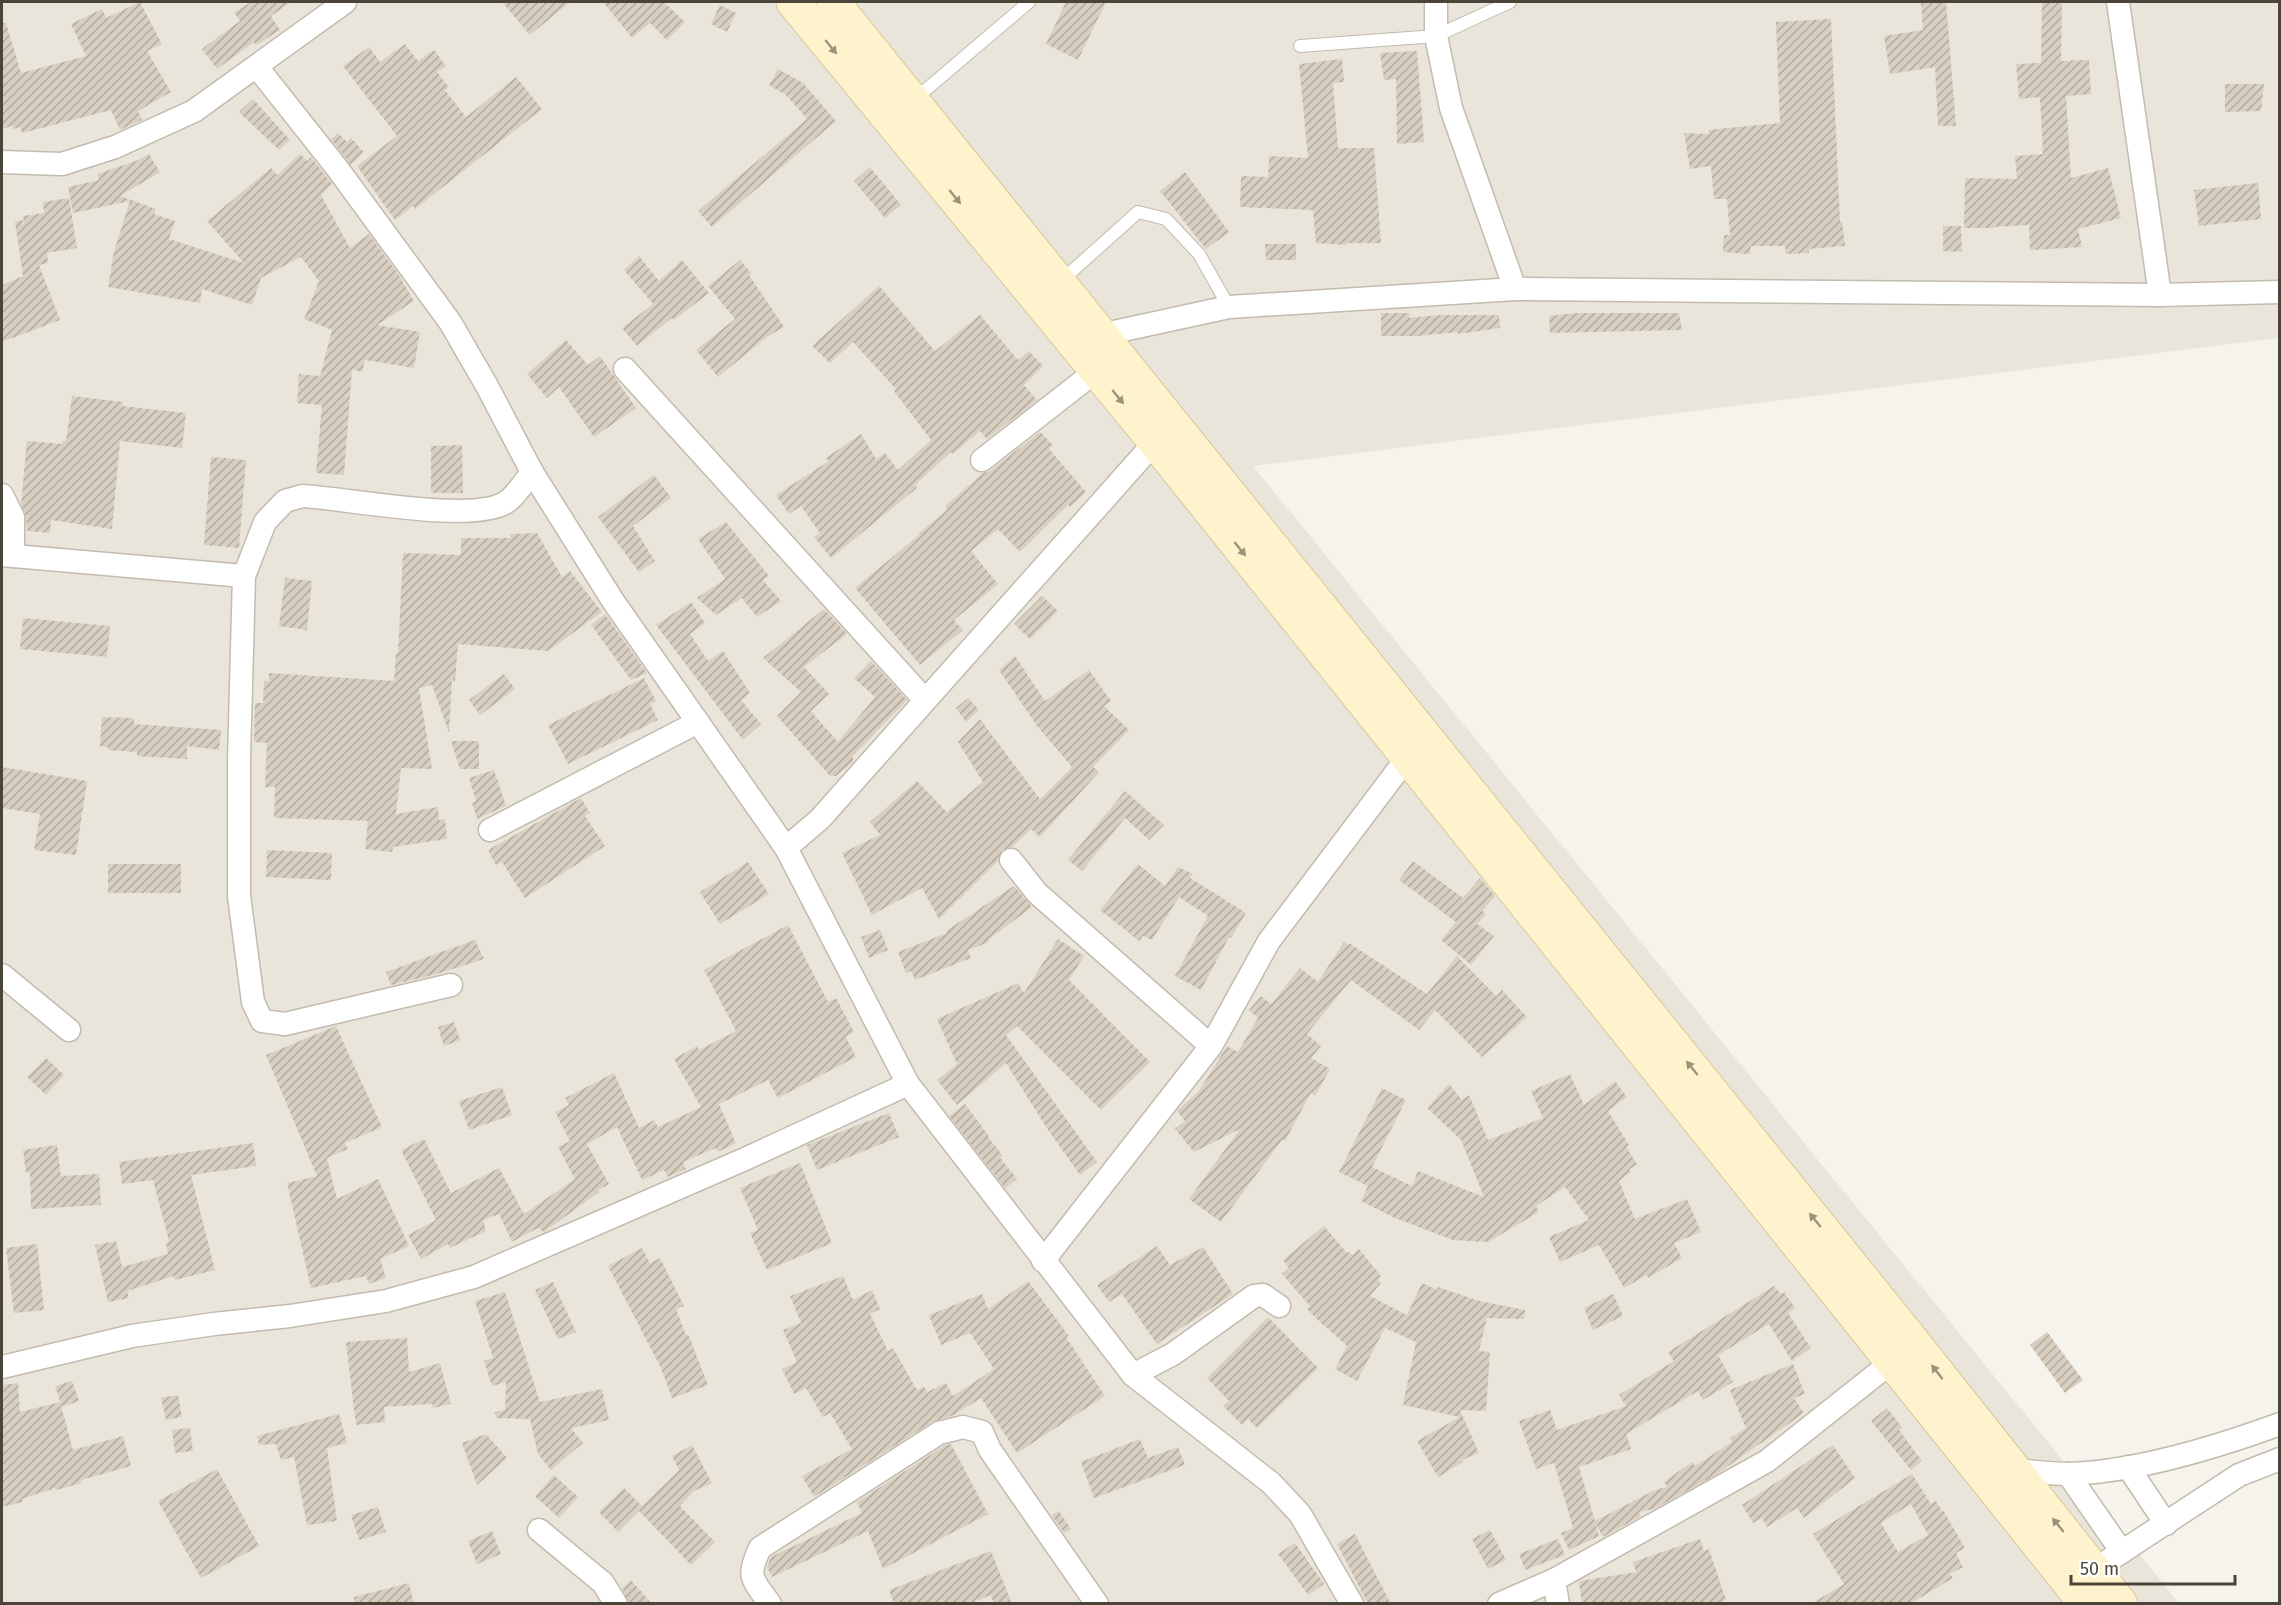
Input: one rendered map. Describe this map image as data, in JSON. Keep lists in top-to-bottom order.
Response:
{
  "scale_bar": "50 m"
}
